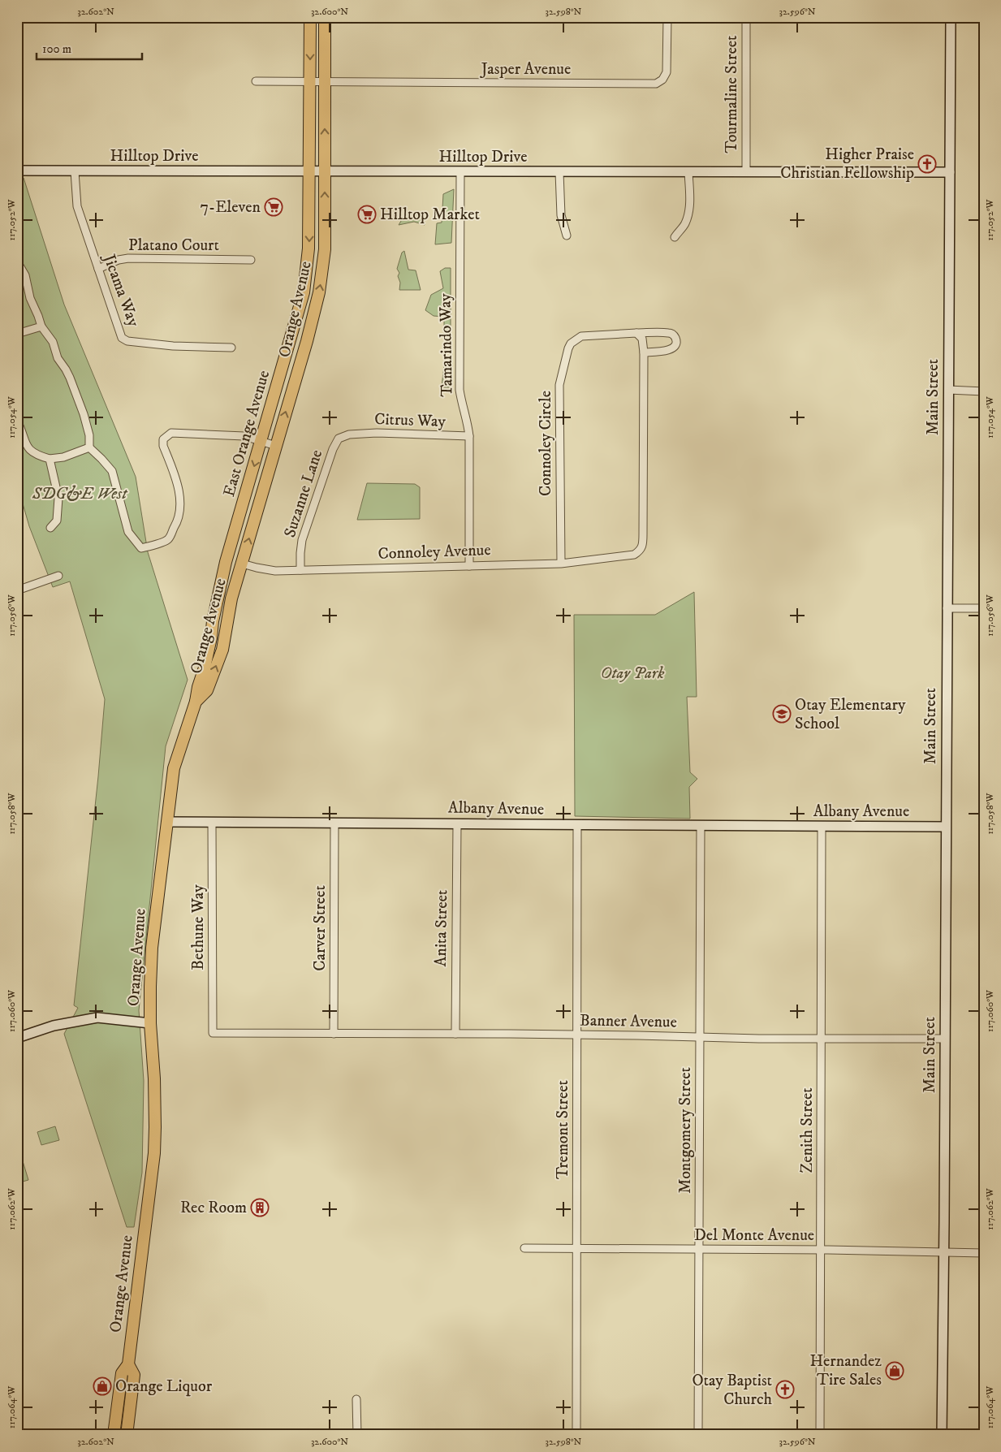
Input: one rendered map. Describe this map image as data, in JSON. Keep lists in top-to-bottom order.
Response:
{
  "streets": {
    "main road": [
      "Hilltop Drive",
      "Orange Avenue",
      "Main Street",
      "East Orange Avenue",
      "Albany Avenue"
    ],
    "street": [
      "Jasper Avenue",
      "Tourmaline Street",
      "Platano Court",
      "Jicama Way",
      "Tamarindo Way",
      "Citrus Way",
      "Connoley Circle",
      "Suzanne Lane",
      "Connoley Avenue",
      "Bethune Way",
      "Carver Street",
      "Anita Street",
      "Banner Avenue",
      "Tremont Street",
      "Montgomery Street",
      "Zenith Street",
      "Del Monte Avenue"
    ]
  },
  "crossings": [
    ["Jasper Avenue", "Orange Avenue"],
    ["Tourmaline Street", "Hilltop Drive"],
    ["Hilltop Drive", "Jicama Way"],
    ["Hilltop Drive", "Orange Avenue"],
    ["Hilltop Drive", "Tamarindo Way"],
    ["Hilltop Drive", "Main Street"],
    ["Hilltop Drive", "East Orange Avenue"],
    ["Platano Court", "Jicama Way"],
    ["Orange Avenue", "East Orange Avenue"],
    ["Orange Avenue", "Connoley Avenue"],
    ["Orange Avenue", "Albany Avenue"],
    ["Tamarindo Way", "Citrus Way"],
    ["Tamarindo Way", "Connoley Avenue"],
    ["Main Street", "Albany Avenue"],
    ["Main Street", "Banner Avenue"],
    ["Main Street", "Del Monte Avenue"],
    ["Citrus Way", "Suzanne Lane"],
    ["Connoley Circle", "Connoley Avenue"],
    ["Suzanne Lane", "Connoley Avenue"],
    ["Albany Avenue", "Bethune Way"],
    ["Albany Avenue", "Carver Street"],
    ["Albany Avenue", "Anita Street"],
    ["Albany Avenue", "Tremont Street"],
    ["Albany Avenue", "Montgomery Street"],
    ["Albany Avenue", "Zenith Street"],
    ["Bethune Way", "Banner Avenue"],
    ["Carver Street", "Banner Avenue"],
    ["Anita Street", "Banner Avenue"],
    ["Banner Avenue", "Tremont Street"],
    ["Banner Avenue", "Montgomery Street"],
    ["Banner Avenue", "Zenith Street"],
    ["Tremont Street", "Del Monte Avenue"],
    ["Montgomery Street", "Del Monte Avenue"],
    ["Zenith Street", "Del Monte Avenue"]
  ],
  "one_way": ["Orange Avenue", "East Orange Avenue"],
  "parks": ["SDG&E West", "Otay Park"],
  "places": {
    "church": ["Higher Praise Christian Fellowship", "Otay Baptist Church"],
    "supermarket": ["7-Eleven", "Hilltop Market"],
    "school or university": ["Otay Elementary School"],
    "building": ["Rec Room"],
    "shop": ["Hernandez Tire Sales", "Orange Liquor"]
  },
  "scale_bar": "100 m",
  "coordinates": [
    "32.602°N",
    "32.600°N",
    "32.598°N",
    "32.596°N",
    "117.052°W",
    "117.054°W",
    "117.056°W",
    "117.058°W",
    "117.060°W",
    "117.062°W",
    "117.064°W"
  ]
}
